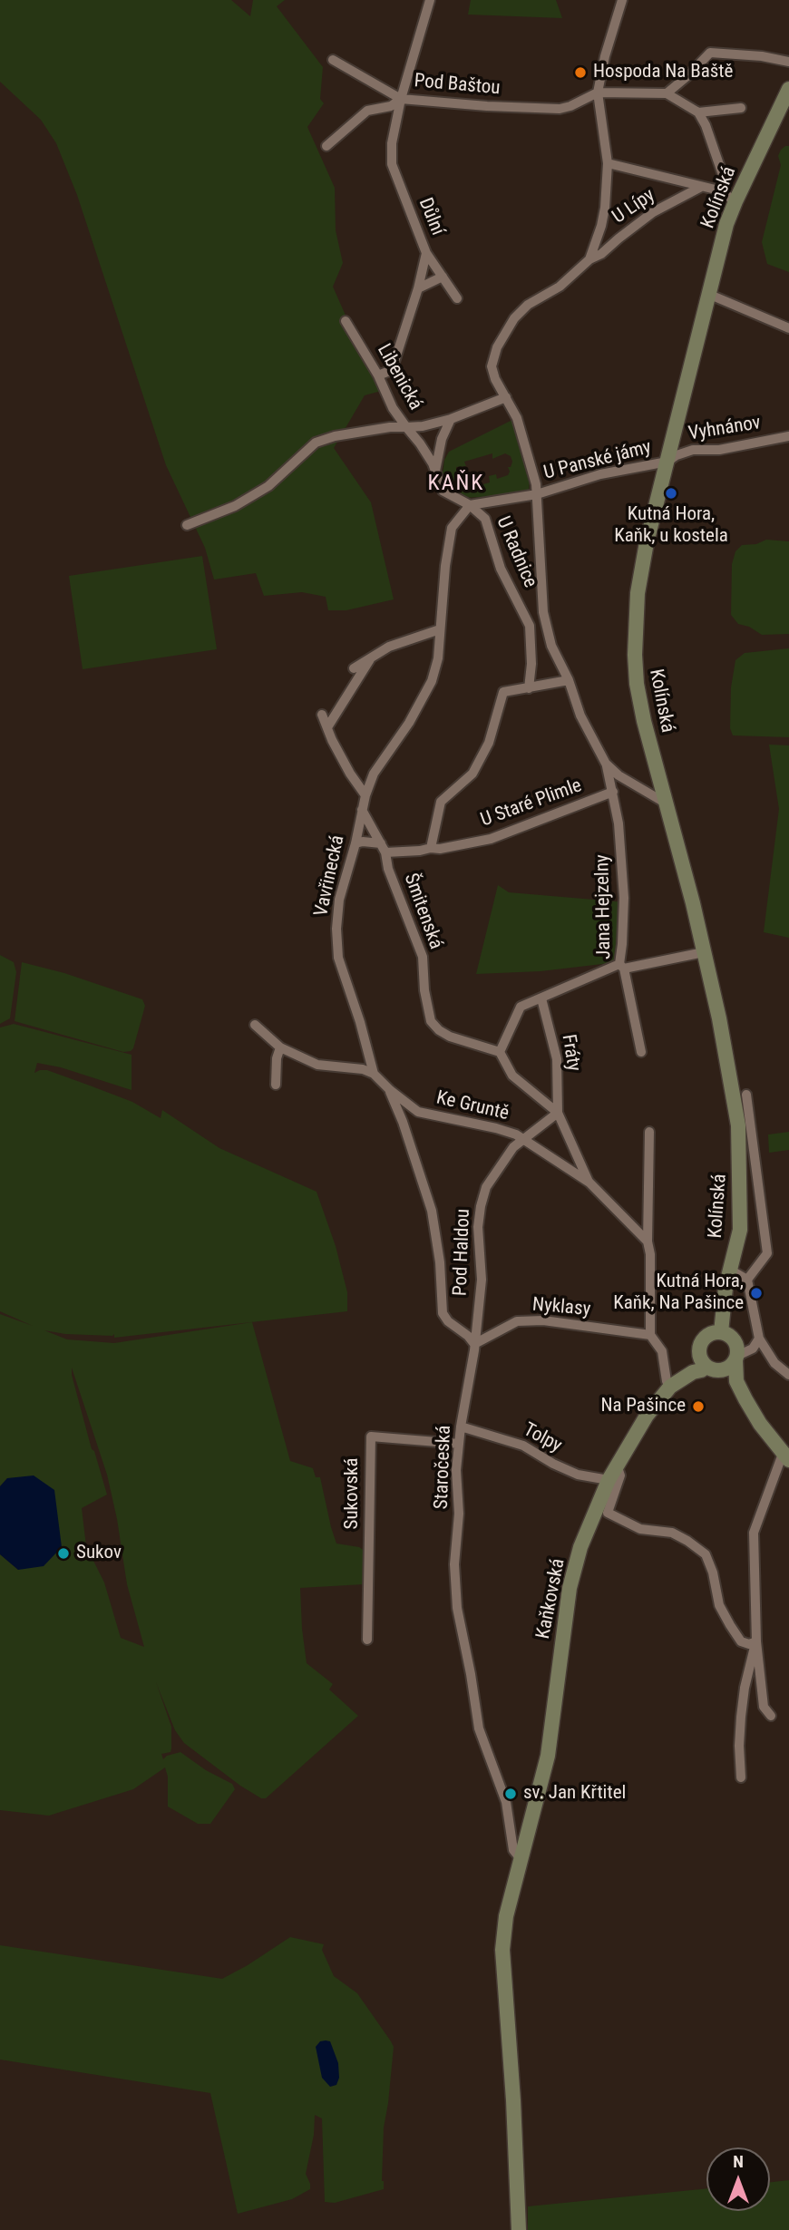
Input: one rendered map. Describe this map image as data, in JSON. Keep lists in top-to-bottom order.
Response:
{
  "streets": {
    "street": [
      "Pod Baštou",
      "Kolínská",
      "U Lípy",
      "Důlní",
      "Libenická",
      "Vyhnánov",
      "U Panské jámy",
      "U Radnice",
      "U Staré Plimle",
      "Vavřinecká",
      "Jana Hejzelny",
      "Šmitenská",
      "Fráty",
      "Ke Gruntě",
      "Pod Haldou",
      "Nyklasy",
      "Tolpy",
      "Staročeská",
      "Sukovská",
      "Kaňkovská"
    ]
  },
  "crossings": [
    ["Pod Baštou", "Důlní"],
    ["Pod Baštou", "U Panské jámy"],
    ["Kolínská", "U Lípy"],
    ["Kolínská", "Vyhnánov"],
    ["Kolínská", "U Panské jámy"],
    ["Kolínská", "U Radnice"],
    ["Kolínská", "Jana Hejzelny"],
    ["Kolínská", "Kaňkovská"],
    ["U Lípy", "U Panské jámy"],
    ["Důlní", "Libenická"],
    ["Libenická", "U Panské jámy"],
    ["Libenická", "U Radnice"],
    ["Libenická", "Vavřinecká"],
    ["Vyhnánov", "U Panské jámy"],
    ["U Panské jámy", "U Radnice"],
    ["U Panské jámy", "Vavřinecká"],
    ["U Radnice", "Vavřinecká"],
    ["U Radnice", "Jana Hejzelny"],
    ["U Staré Plimle", "Vavřinecká"],
    ["U Staré Plimle", "Jana Hejzelny"],
    ["U Staré Plimle", "Šmitenská"],
    ["Vavřinecká", "Šmitenská"],
    ["Vavřinecká", "Ke Gruntě"],
    ["Fráty", "Ke Gruntě"],
    ["Ke Gruntě", "Pod Haldou"],
    ["Pod Haldou", "Nyklasy"],
    ["Pod Haldou", "Staročeská"],
    ["Nyklasy", "Staročeská"],
    ["Tolpy", "Staročeská"],
    ["Tolpy", "Kaňkovská"],
    ["Staročeská", "Sukovská"],
    ["Staročeská", "Kaňkovská"]
  ],
  "districts": ["KAŇK"],
  "places": [
    "Hospoda Na Baště",
    "Kutná Hora, Kaňk, u kostela",
    "Kutná Hora, Kaňk, Na Pašince",
    "Na Pašince",
    "Sukov",
    "sv. Jan Křtitel"
  ],
  "north": "top"
}
